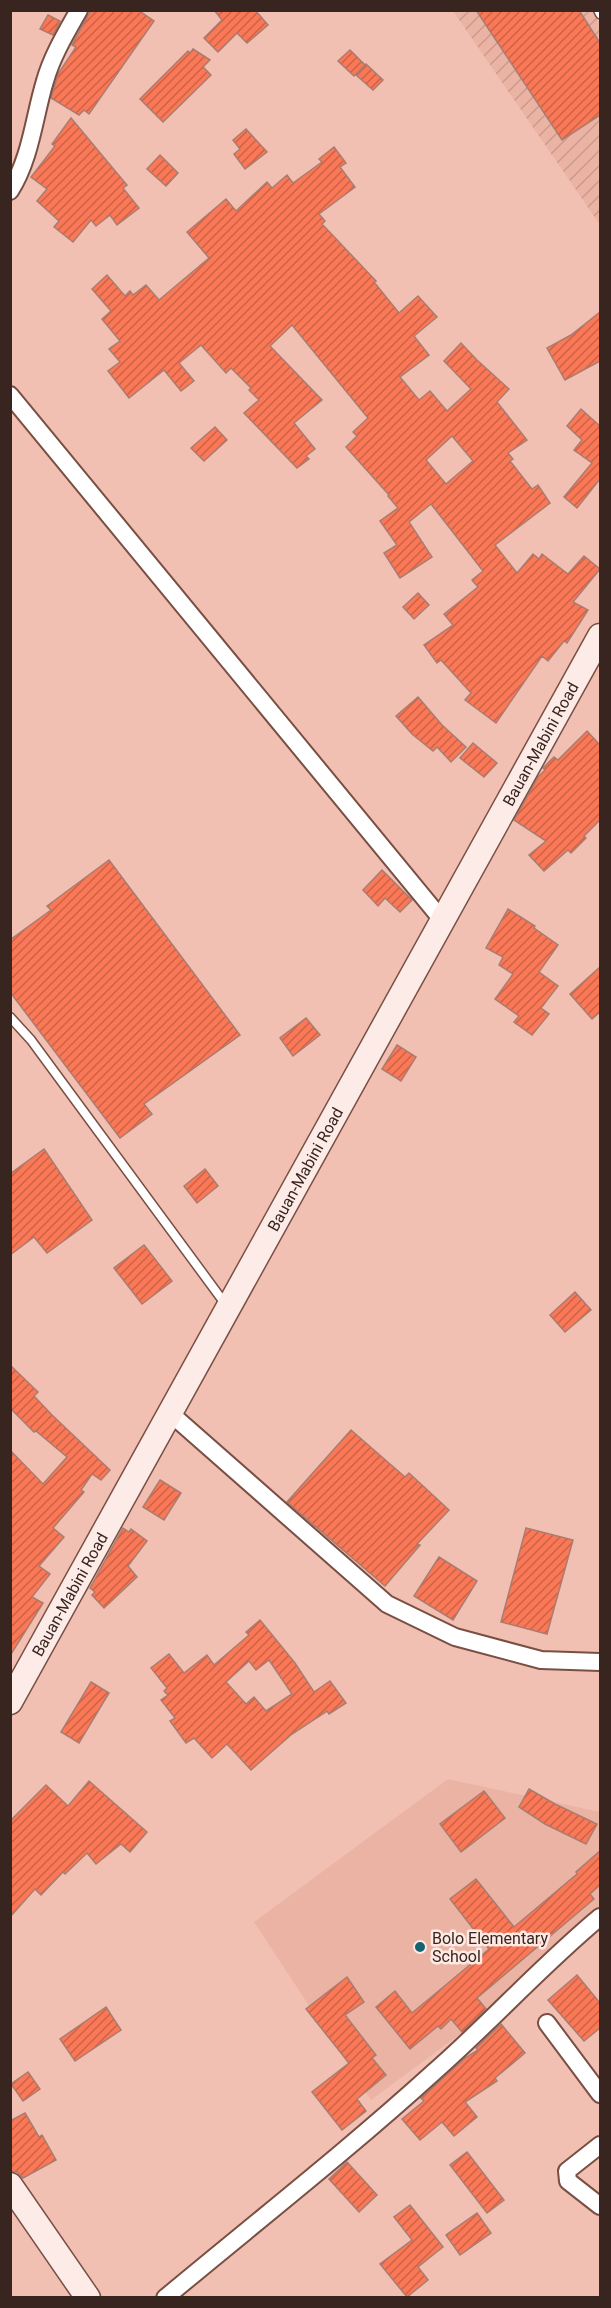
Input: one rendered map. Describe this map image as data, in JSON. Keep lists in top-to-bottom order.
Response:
{
  "streets": {
    "main road": ["Bauan-Mabini Road"]
  },
  "places": ["Bolo Elementary School"]
}
